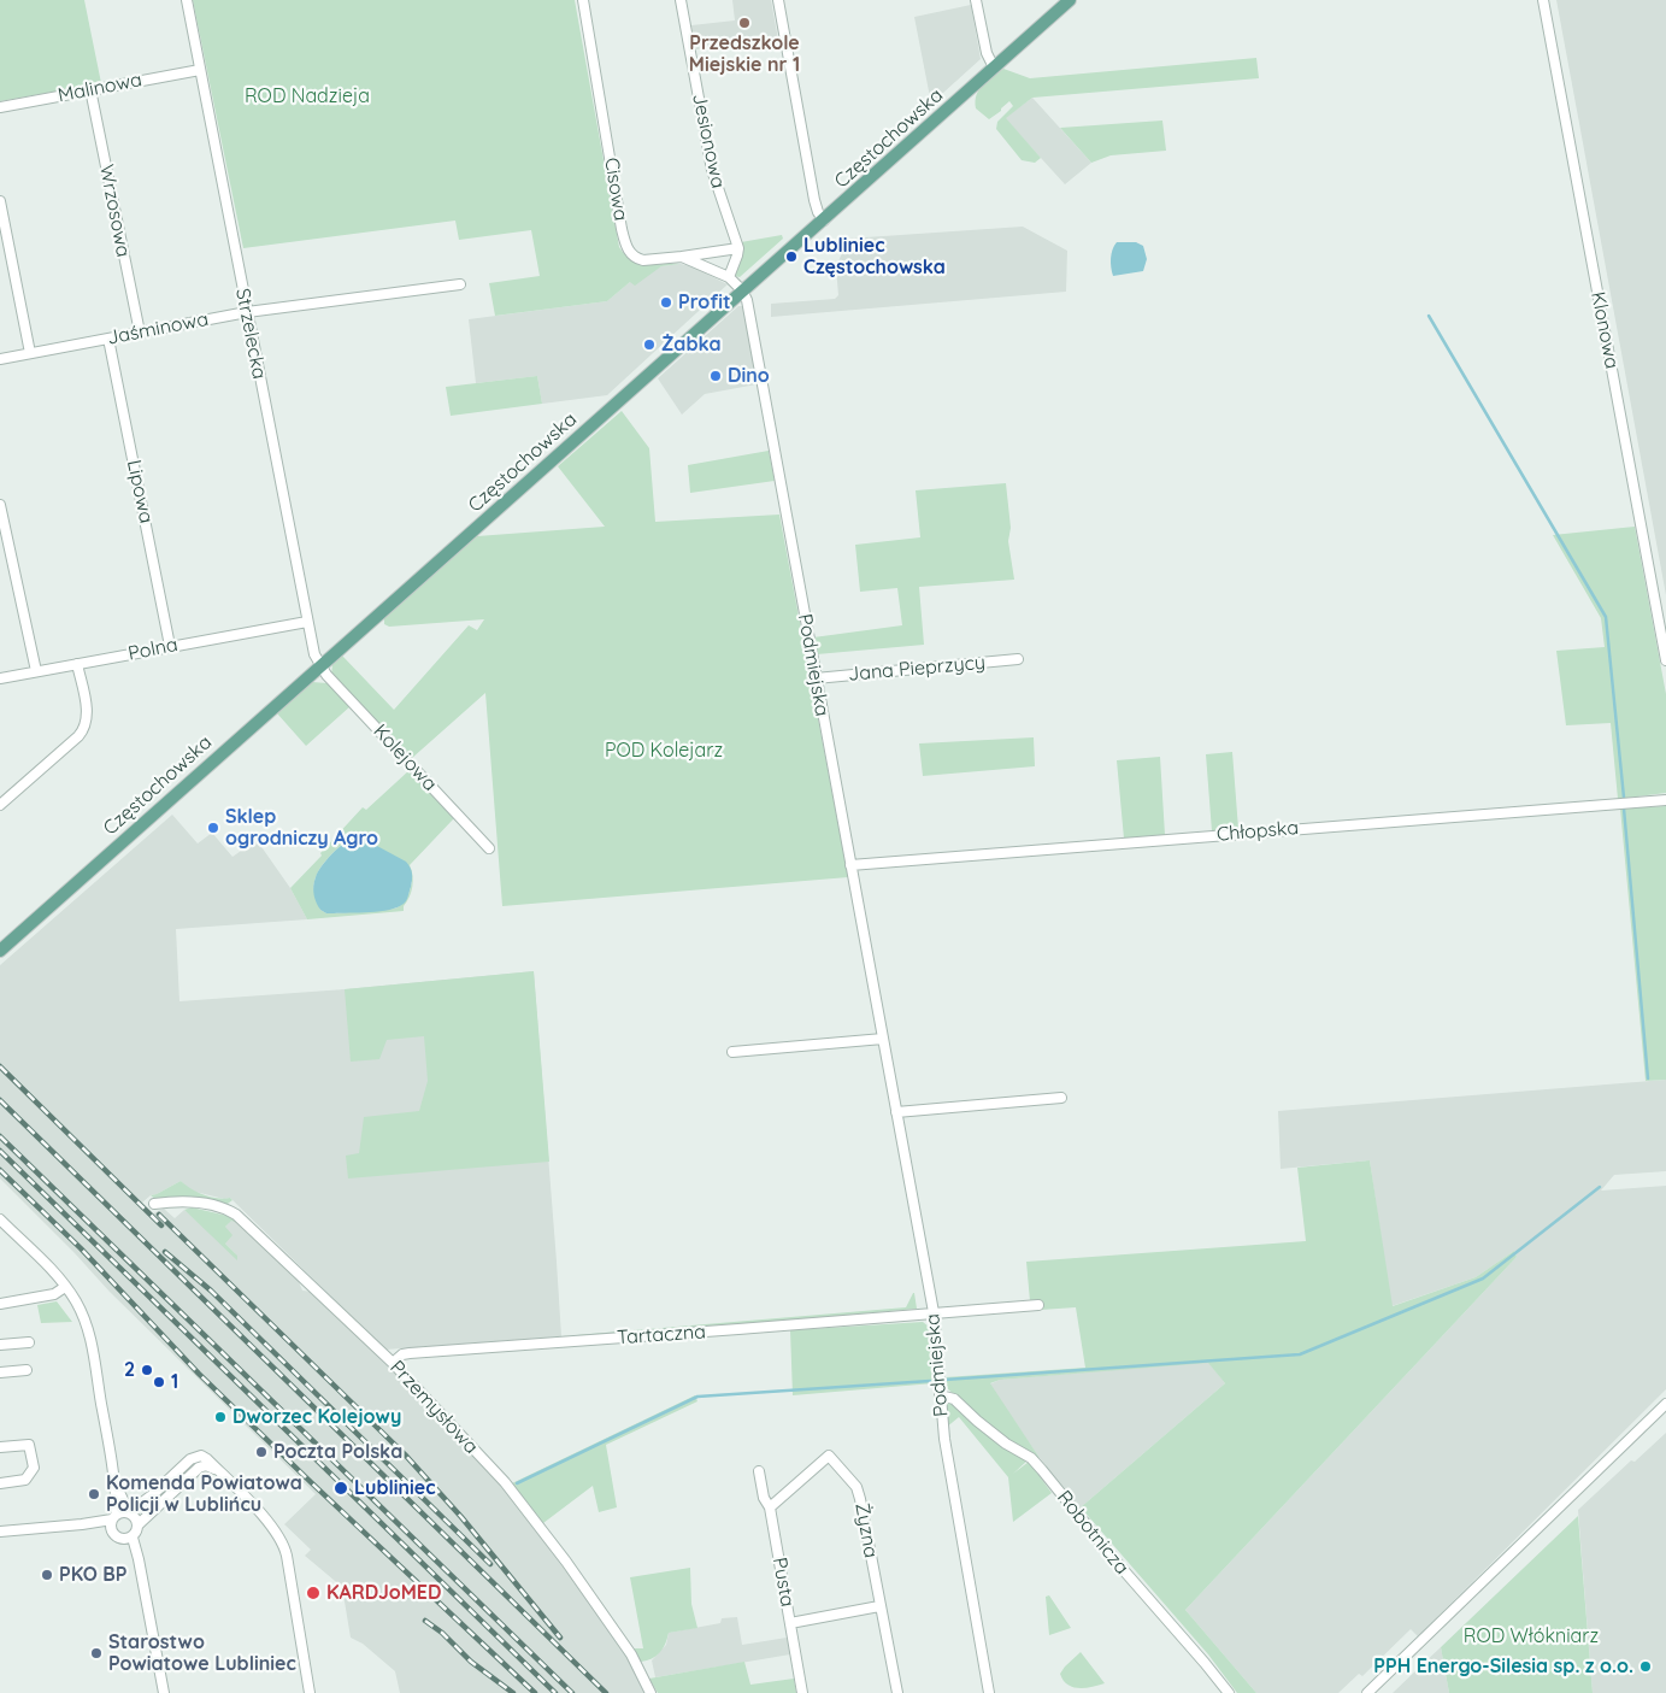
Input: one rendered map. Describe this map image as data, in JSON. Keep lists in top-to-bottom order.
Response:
{
  "streets": {
    "main road": ["Częstochowska"],
    "street": [
      "Malinowa",
      "Jesionowa",
      "Cisowa",
      "Wrzosowa",
      "Jaśminowa",
      "Klonowa",
      "Strzelecka",
      "Lipowa",
      "Polna",
      "Podmiejska",
      "Jana Pieprzycy",
      "Kolejowa",
      "Chłopska",
      "Tartaczna",
      "Przemysłowa",
      "Żyzna",
      "Robotnicza",
      "Pusta"
    ]
  },
  "crossings": [
    ["Malinowa", "Wrzosowa"],
    ["Malinowa", "Strzelecka"],
    ["Częstochowska", "Cisowa"],
    ["Częstochowska", "Strzelecka"],
    ["Częstochowska", "Podmiejska"],
    ["Częstochowska", "Kolejowa"],
    ["Cisowa", "Podmiejska"],
    ["Wrzosowa", "Jaśminowa"],
    ["Jaśminowa", "Strzelecka"],
    ["Jaśminowa", "Lipowa"],
    ["Strzelecka", "Polna"],
    ["Strzelecka", "Kolejowa"],
    ["Lipowa", "Polna"],
    ["Podmiejska", "Jana Pieprzycy"],
    ["Podmiejska", "Chłopska"],
    ["Podmiejska", "Tartaczna"],
    ["Podmiejska", "Robotnicza"],
    ["Tartaczna", "Przemysłowa"],
    ["Żyzna", "Pusta"]
  ],
  "parks": ["ROD Nadzieja", "POD Kolejarz", "ROD Włókniarz"],
  "places": [
    "Przedszkole Miejskie nr 1",
    "Lubliniec Częstochowska",
    "Profit",
    "Żabka",
    "Dino",
    "Sklep ogrodniczy Agro",
    "2",
    "1",
    "Dworzec Kolejowy",
    "Poczta Polska",
    "Lubliniec",
    "Komenda Powiatowa Policji w Lublińcu",
    "PKO BP",
    "KARDJoMED",
    "Starostwo Powiatowe Lubliniec",
    "PPH Energo-Silesia sp. z o.o."
  ]
}
